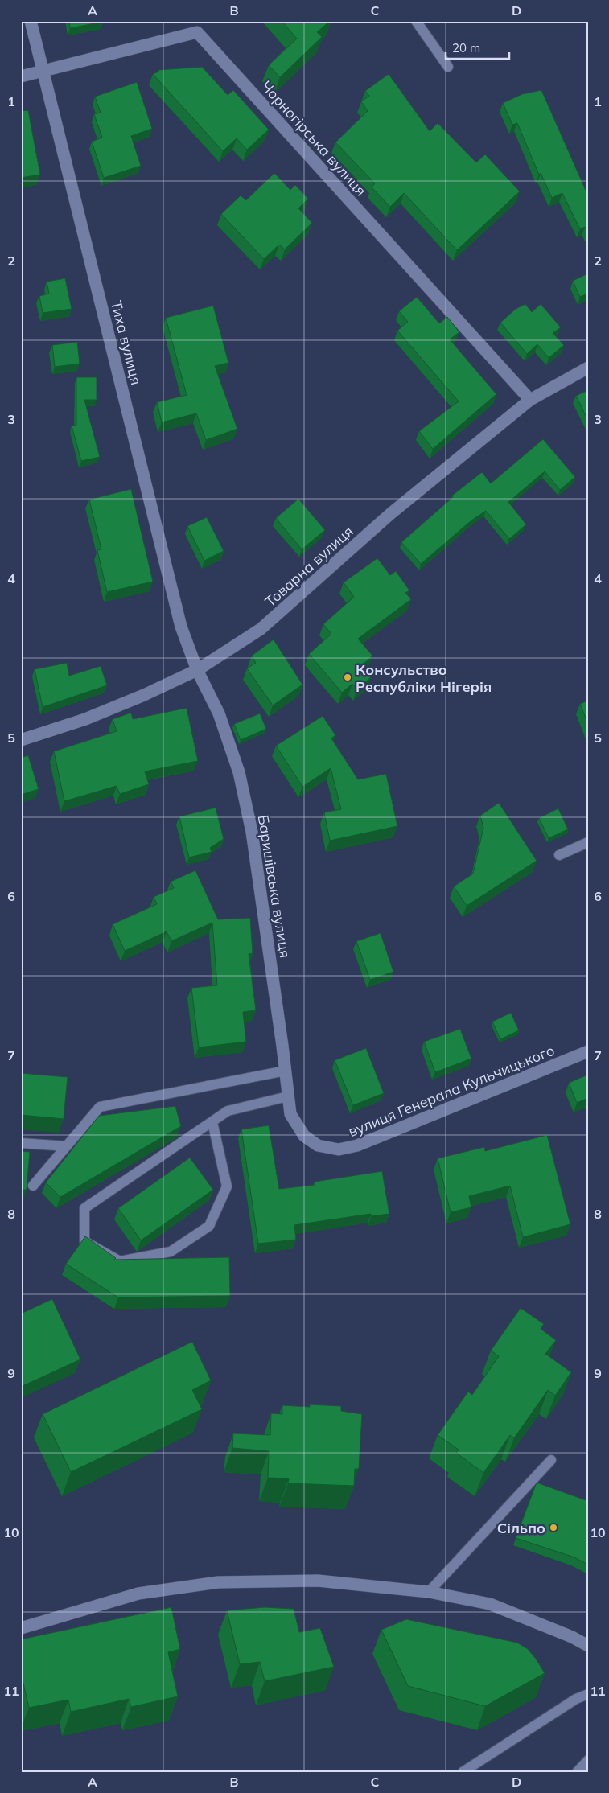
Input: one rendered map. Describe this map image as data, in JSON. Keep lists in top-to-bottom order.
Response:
{
  "streets": {
    "street": [
      "Чорногірська вулиця",
      "Тиха вулиця",
      "Товарна вулиця",
      "Баришівська вулиця",
      "вулиця Генерала Кульчицького"
    ]
  },
  "crossings": [
    ["Чорногірська вулиця", "Тиха вулиця"],
    ["Чорногірська вулиця", "Товарна вулиця"],
    ["Тиха вулиця", "Товарна вулиця"],
    ["Тиха вулиця", "Баришівська вулиця"],
    ["Товарна вулиця", "Баришівська вулиця"],
    ["Баришівська вулиця", "вулиця Генерала Кульчицького"]
  ],
  "places": ["Консульство Республіки Нігерія", "Сільпо"],
  "scale_bar": "20 m",
  "grid": {
    "columns": [
      "A",
      "B",
      "C",
      "D"
    ],
    "rows": [
      "1",
      "2",
      "3",
      "4",
      "5",
      "6",
      "7",
      "8",
      "9",
      "10",
      "11"
    ]
  }
}
